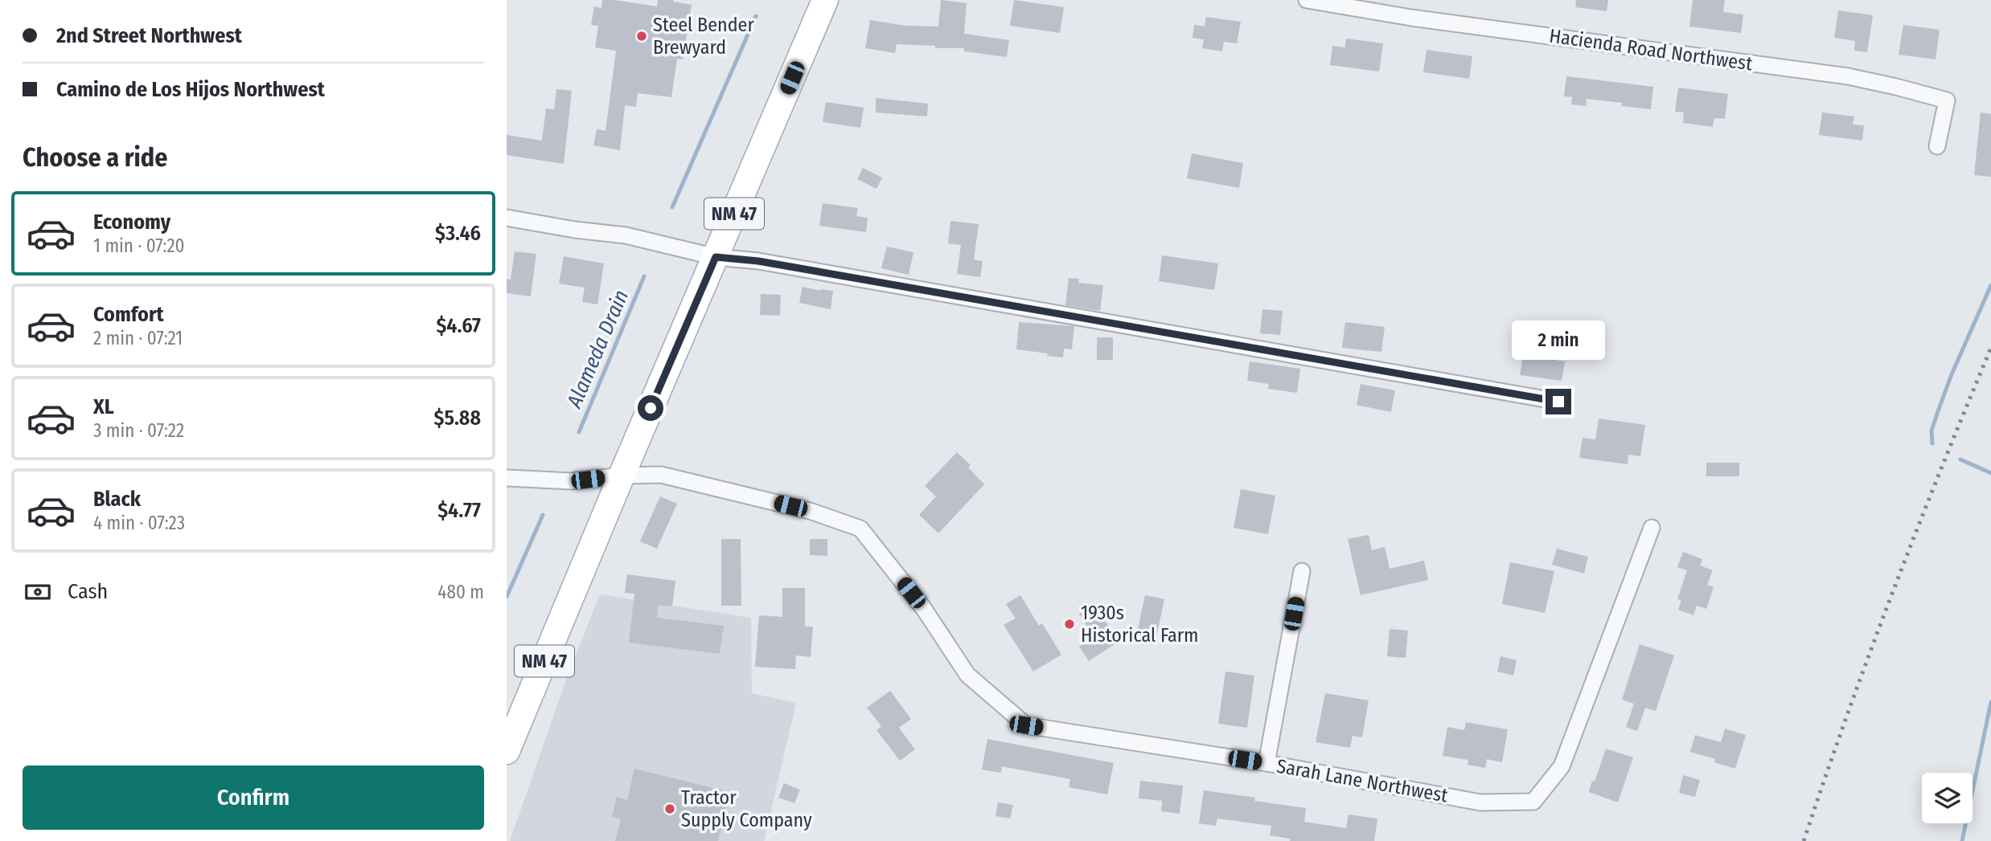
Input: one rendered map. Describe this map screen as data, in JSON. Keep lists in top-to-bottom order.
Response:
{
  "streets": {
    "main road": ["NM 47"],
    "street": ["Hacienda Road Northwest", "Sarah Lane Northwest"]
  },
  "crossings": [
    ["NM 47", "Sarah Lane Northwest"]
  ],
  "water": ["Alameda Drain"],
  "places": ["Steel Bender Brewyard", "1930s Historical Farm", "Tractor Supply Company"],
  "page": {
    "banner": ["2nd Street Northwest", "Camino de Los Hijos Northwest"],
    "heading": "Choose a ride",
    "list": [
      {
        "name": "Economy",
        "note": "1 min · 07:20",
        "value": "$3.46"
      },
      {
        "name": "Comfort",
        "note": "2 min · 07:21",
        "value": "$4.67"
      },
      {
        "name": "XL",
        "note": "3 min · 07:22",
        "value": "$5.88"
      },
      {
        "name": "Black",
        "note": "4 min · 07:23",
        "value": "$4.77"
      }
    ],
    "bubble": "2 min",
    "pay": ["Cash", "480 m"],
    "buttons": "Confirm"
  }
}
